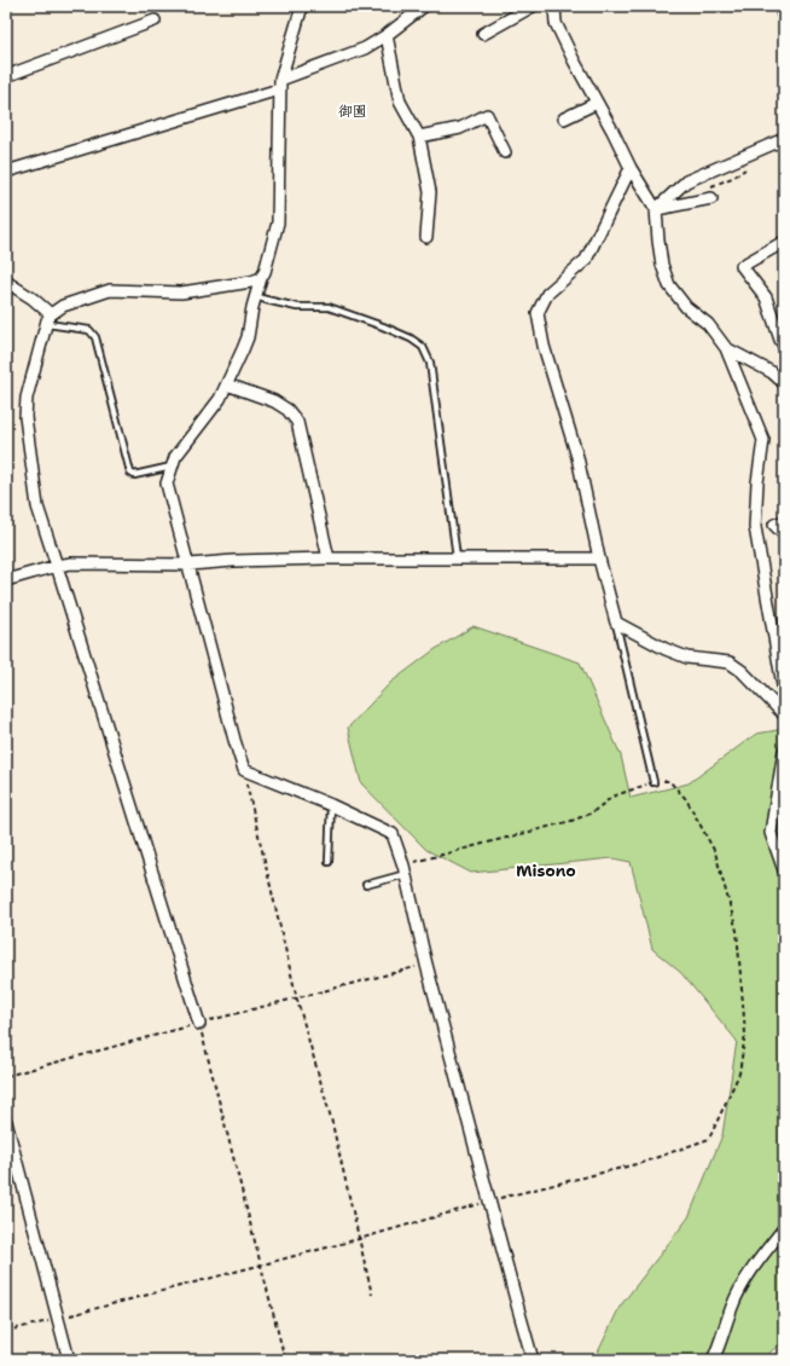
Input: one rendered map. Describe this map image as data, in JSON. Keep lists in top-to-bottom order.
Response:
{
  "districts": ["御園", "Misono"]
}
